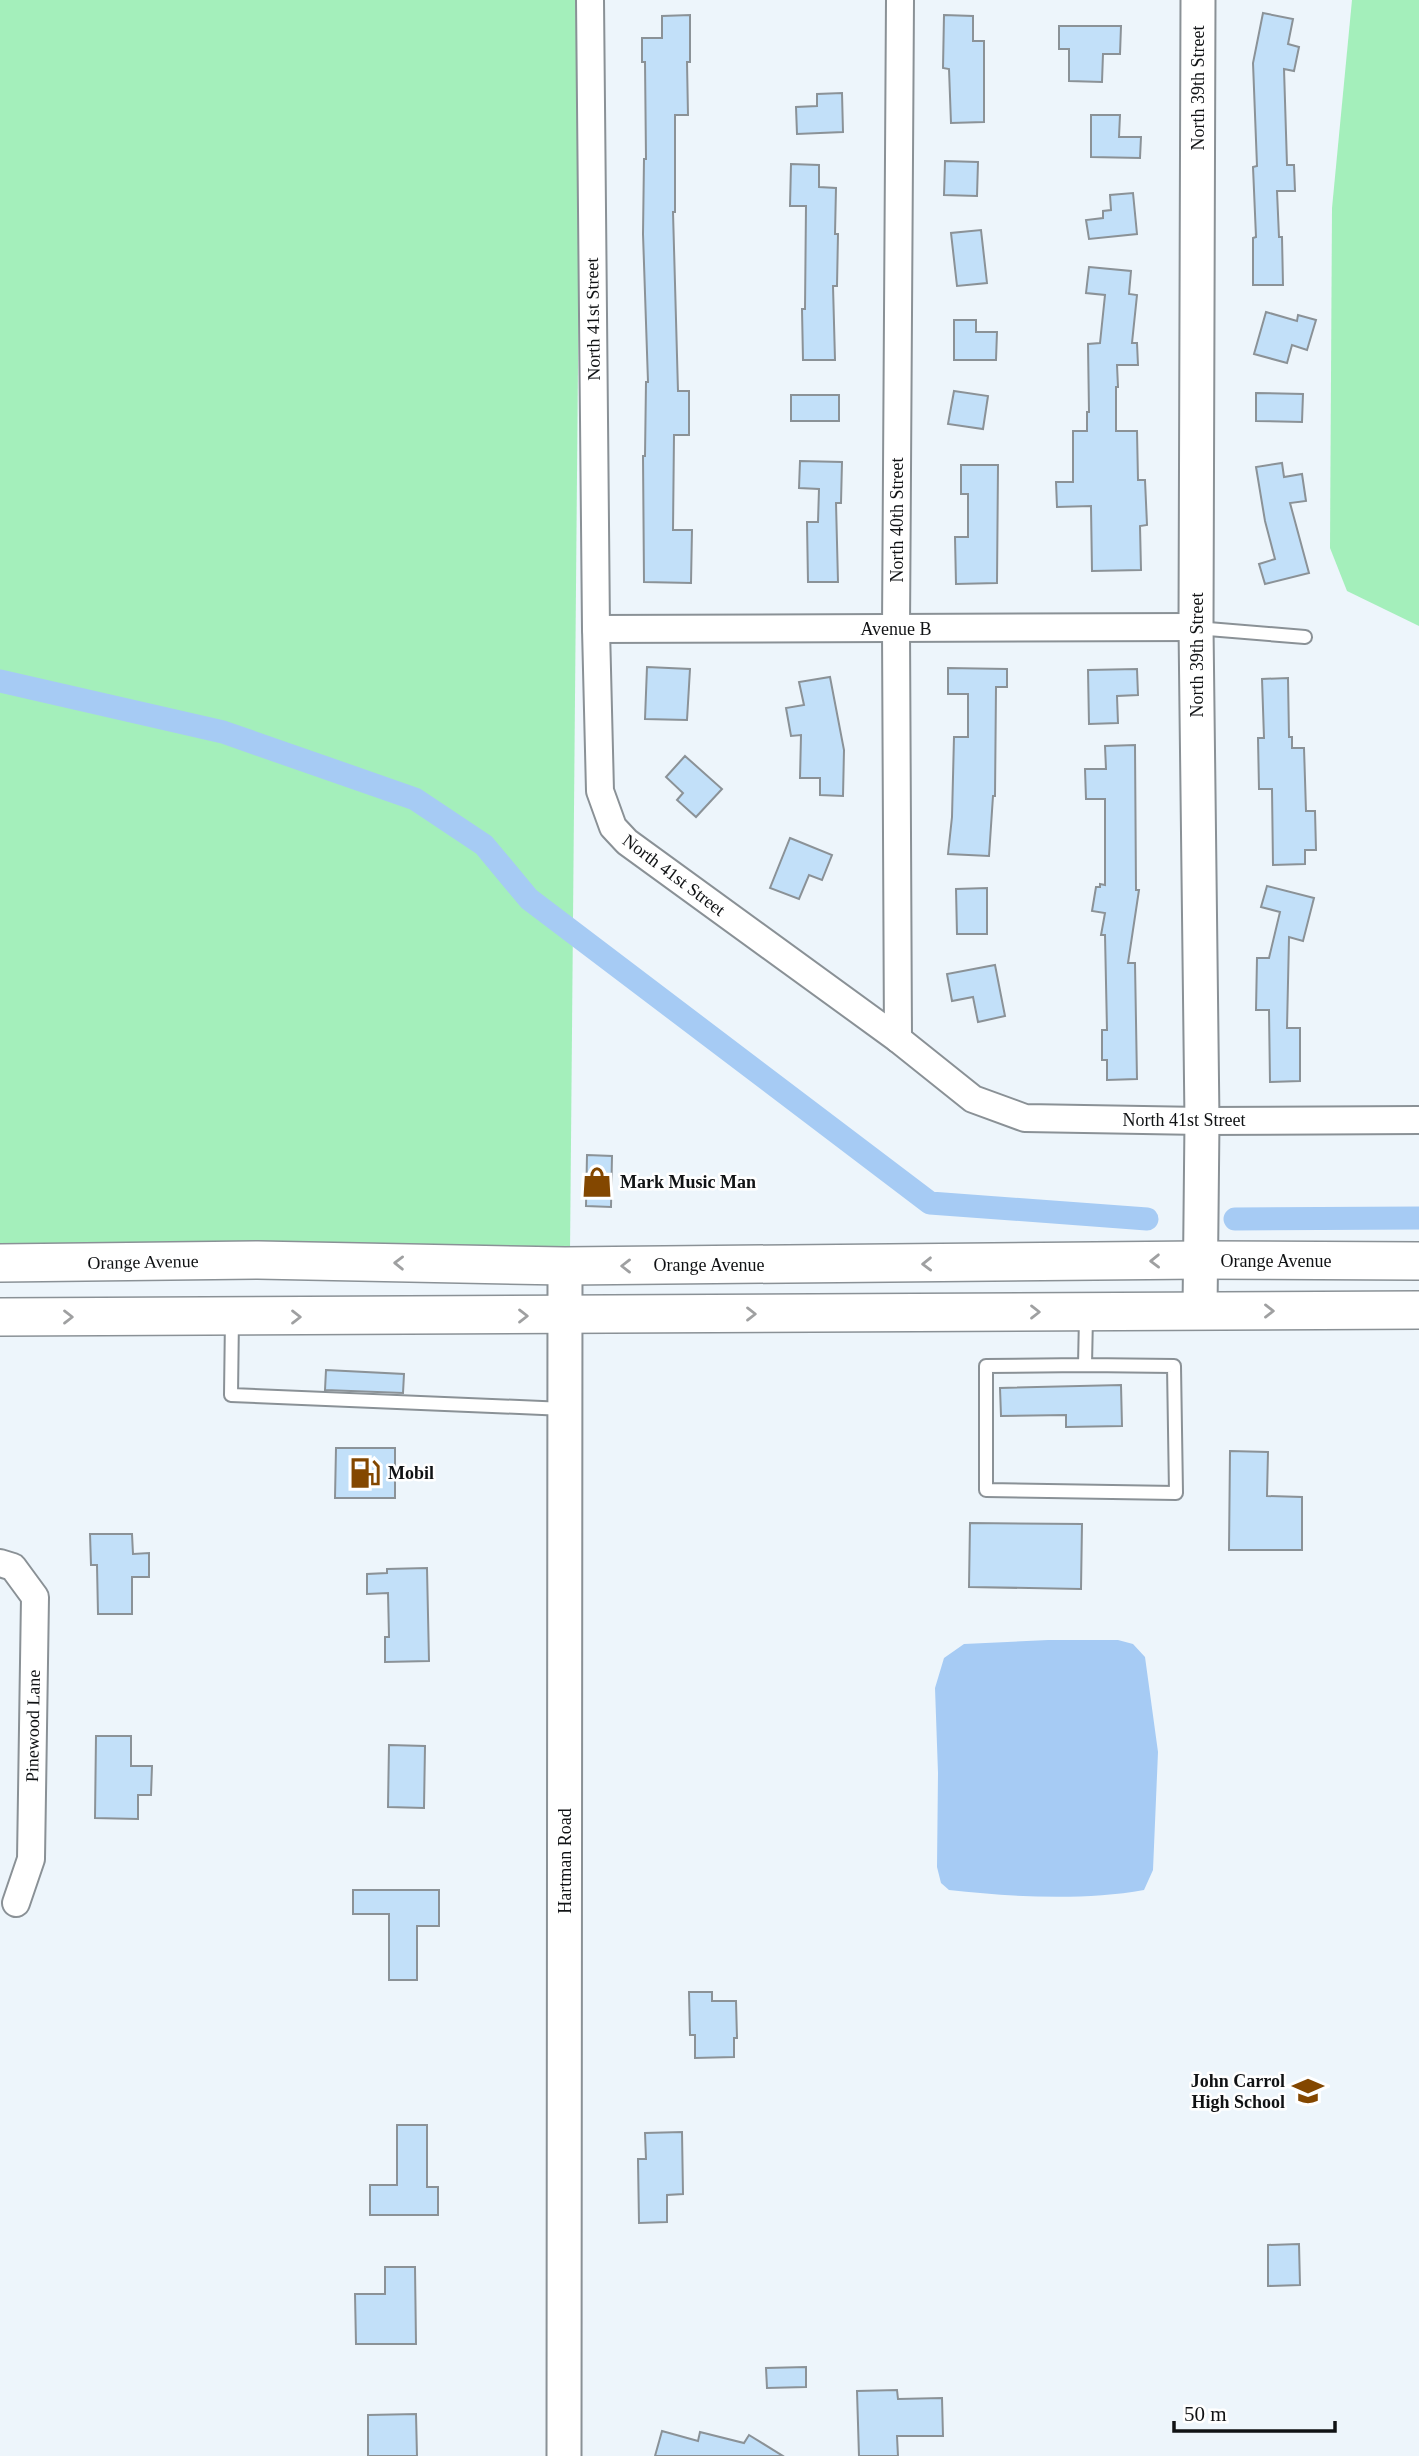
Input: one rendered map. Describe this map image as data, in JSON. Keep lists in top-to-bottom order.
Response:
{
  "streets": {
    "main road": ["Orange Avenue"],
    "street": [
      "North 39th Street",
      "North 41st Street",
      "North 40th Street",
      "Avenue B",
      "Pinewood Lane",
      "Hartman Road"
    ]
  },
  "crossings": [
    ["North 39th Street", "North 41st Street"],
    ["North 39th Street", "Avenue B"],
    ["North 39th Street", "Orange Avenue"],
    ["North 41st Street", "North 40th Street"],
    ["North 41st Street", "Avenue B"],
    ["North 40th Street", "Avenue B"],
    ["Orange Avenue", "Hartman Road"]
  ],
  "places": {
    "shop": ["Mark Music Man"],
    "fuel station": ["Mobil"],
    "school or university": ["John Carrol High School"]
  },
  "scale_bar": "50 m"
}
